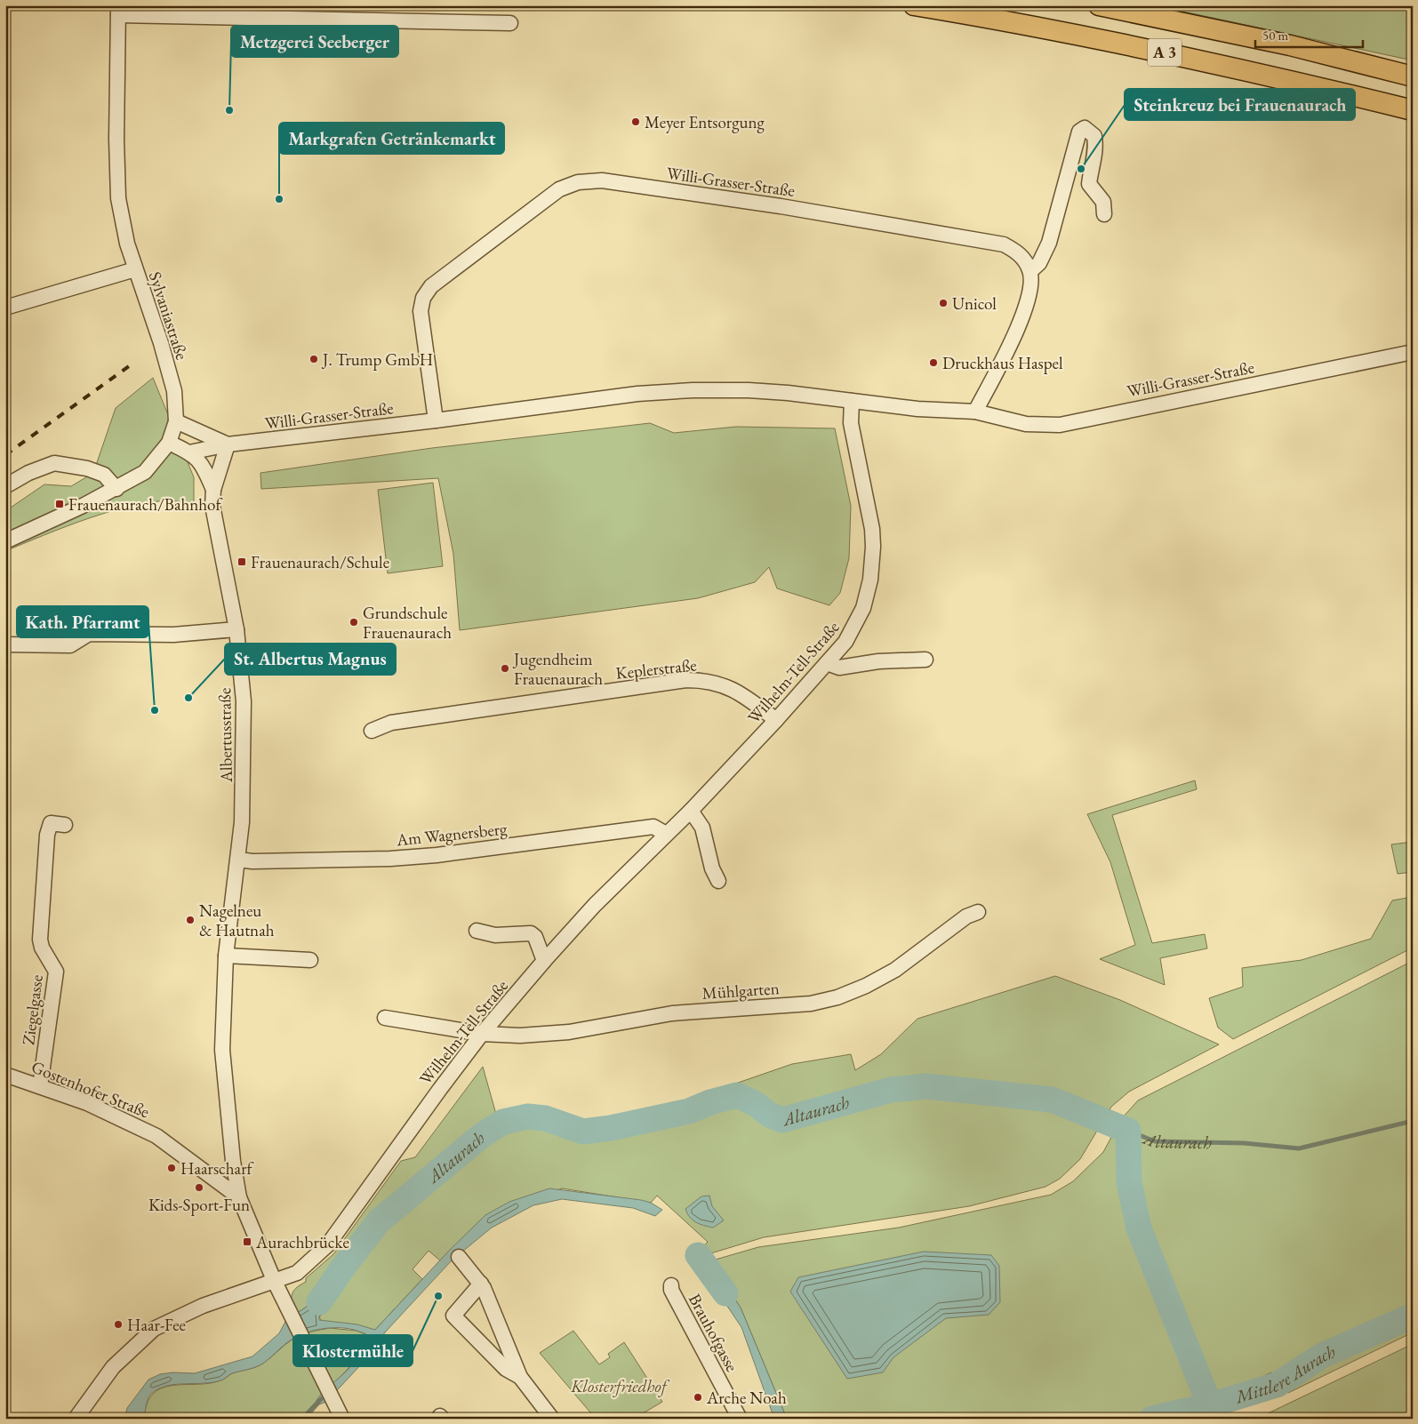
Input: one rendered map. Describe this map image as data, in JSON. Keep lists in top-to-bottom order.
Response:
{
  "streets": {
    "highway": ["A 3"],
    "street": [
      "Willi-Grasser-Straße",
      "Sylvaniastraße",
      "Keplerstraße",
      "Wilhelm-Tell-Straße",
      "Albertusstraße",
      "Am Wagnersberg",
      "Mühlgarten",
      "Ziegelgasse",
      "Gostenhofer Straße",
      "Brauhofgasse"
    ]
  },
  "crossings": [
    ["Willi-Grasser-Straße", "Wilhelm-Tell-Straße"],
    ["Willi-Grasser-Straße", "Albertusstraße"],
    ["Keplerstraße", "Wilhelm-Tell-Straße"],
    ["Wilhelm-Tell-Straße", "Am Wagnersberg"],
    ["Wilhelm-Tell-Straße", "Mühlgarten"],
    ["Albertusstraße", "Am Wagnersberg"],
    ["Albertusstraße", "Gostenhofer Straße"],
    ["Ziegelgasse", "Gostenhofer Straße"]
  ],
  "water": ["Altaurach", "Mittlere Aurach"],
  "parks": ["Klosterfriedhof"],
  "places": {
    "other": [
      "Metzgerei Seeberger",
      "Meyer Entsorgung",
      "Steinkreuz bei Frauenaurach",
      "Markgrafen Getränkemarkt",
      "Unicol",
      "J. Trump GmbH",
      "Druckhaus Haspel",
      "Grundschule Frauenaurach",
      "Jugendheim Frauenaurach",
      "St. Albertus Magnus",
      "Kath. Pfarramt",
      "Nagelneu & Hautnah",
      "Haarscharf",
      "Kids-Sport-Fun",
      "Klostermühle",
      "Haar-Fee",
      "Arche Noah"
    ],
    "transit": ["Frauenaurach/Bahnhof", "Frauenaurach/Schule", "Aurachbrücke"]
  },
  "scale_bar": "50 m"
}
